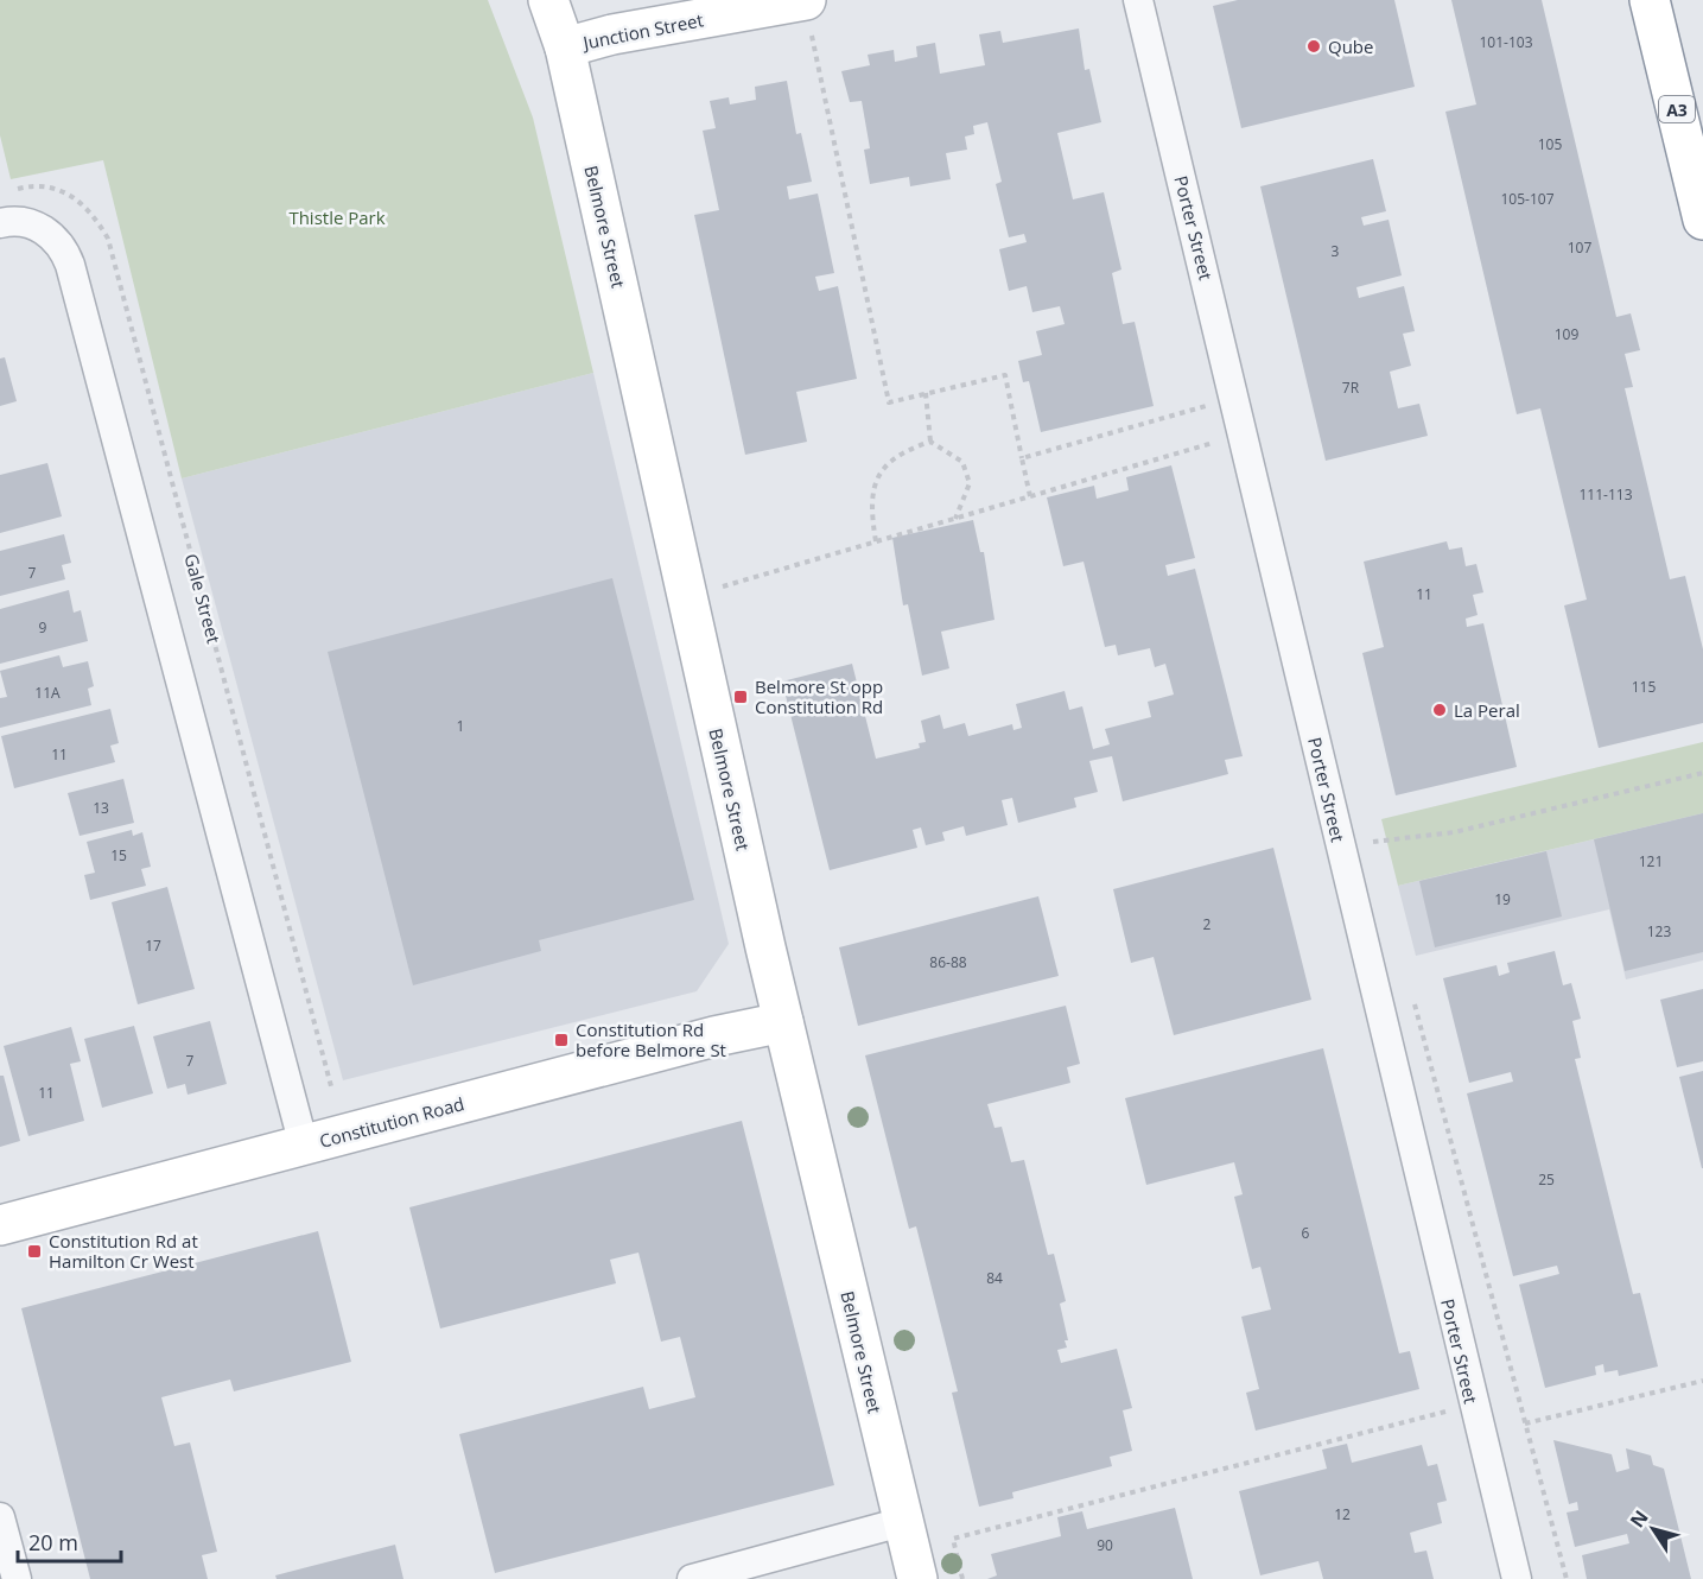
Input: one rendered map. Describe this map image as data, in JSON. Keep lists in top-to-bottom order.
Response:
{
  "streets": {
    "main road": [
      "Junction Street",
      "A3",
      "Belmore Street",
      "Constitution Road"
    ],
    "street": ["Porter Street"],
    "path": ["Gale Street"]
  },
  "crossings": [
    ["Junction Street", "Belmore Street"],
    ["Belmore Street", "Constitution Road"]
  ],
  "parks": ["Thistle Park"],
  "places": {
    "other": ["Qube", "La Peral"],
    "transit": ["Belmore St opp Constitution Rd", "Constitution Rd before Belmore St", "Constitution Rd at Hamilton Cr West"]
  },
  "house_numbers": [
    "101-103",
    "105",
    "105-107",
    "107",
    "3",
    "109",
    "7R",
    "111-113",
    "7",
    "11",
    "9",
    "115",
    "11A",
    "1",
    "11",
    "13",
    "15",
    "121",
    "19",
    "2",
    "123",
    "17",
    "86-88",
    "7",
    "11",
    "25",
    "6",
    "84",
    "12",
    "90"
  ],
  "scale_bar": "20 m",
  "north": "top left"
}
